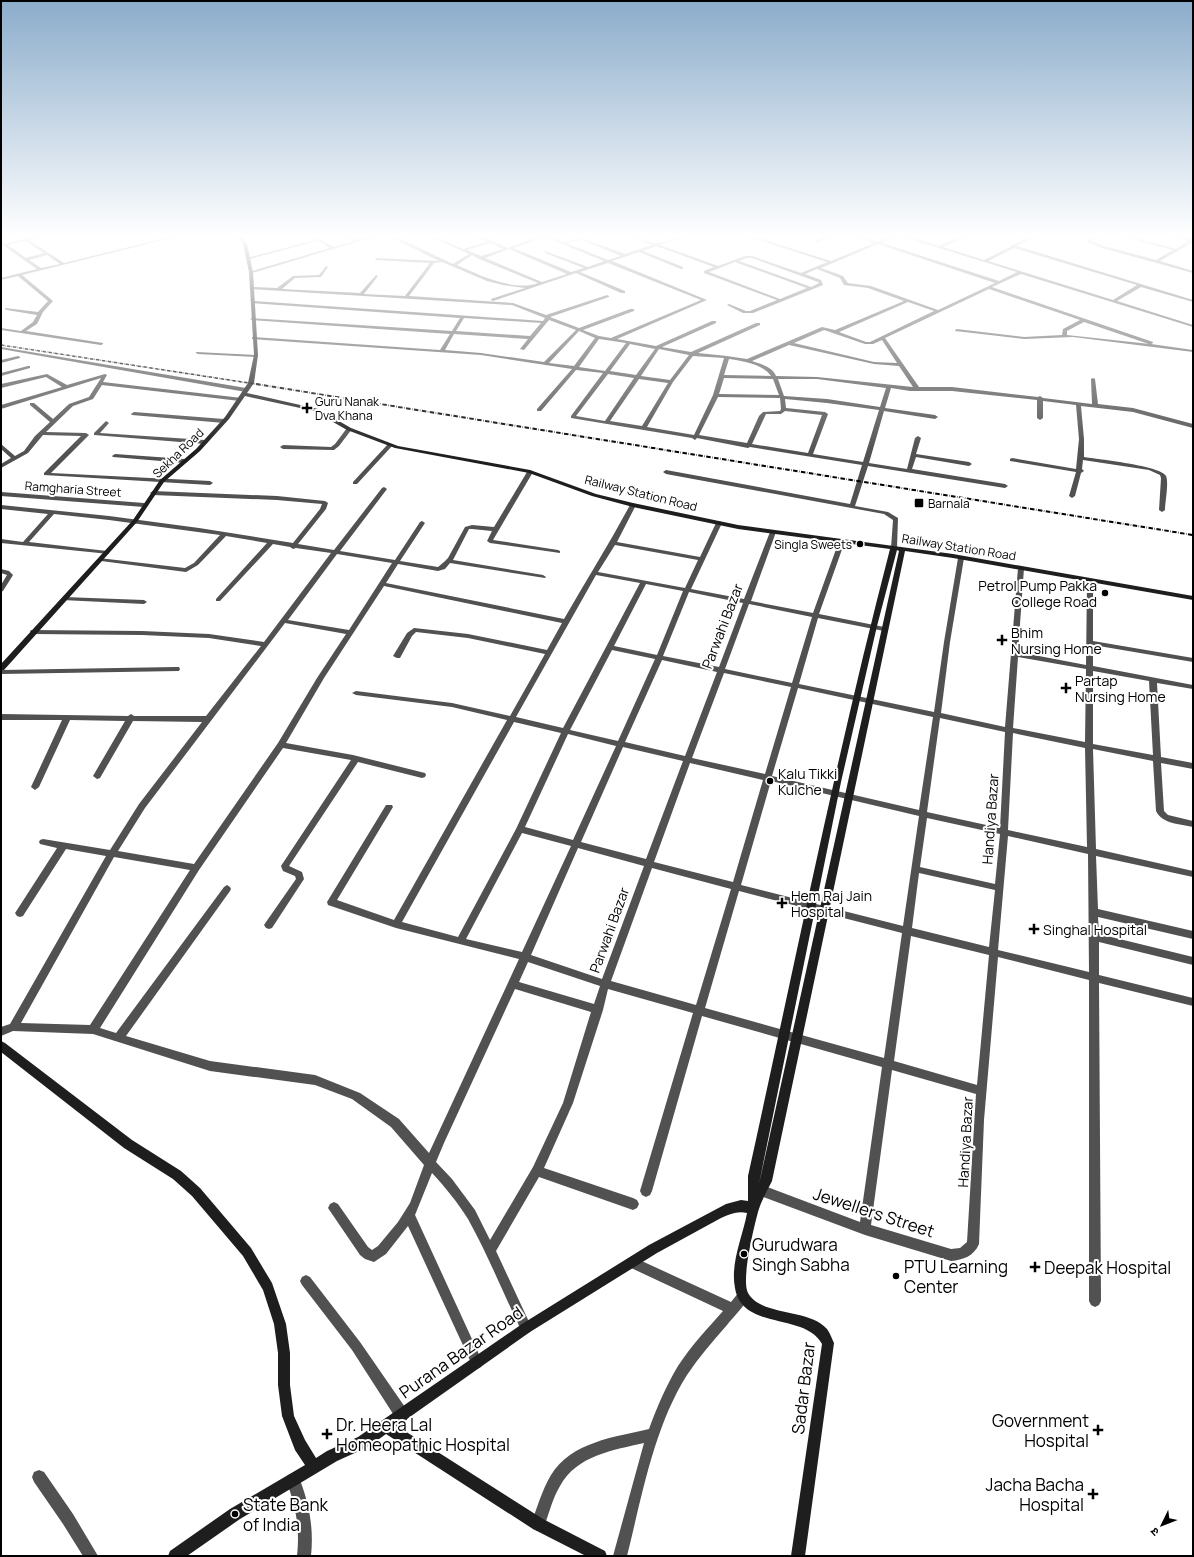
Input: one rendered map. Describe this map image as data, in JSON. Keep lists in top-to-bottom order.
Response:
{
  "streets": {
    "street": [
      "Sekha Road",
      "Ramgharia Street",
      "Railway Station Road",
      "Parwahi Bazar",
      "Handiya Bazar",
      "Jewellers Street",
      "Purana Bazar Road",
      "Sadar Bazar"
    ]
  },
  "crossings": [
    ["Sekha Road", "Ramgharia Street"],
    ["Sekha Road", "Railway Station Road"],
    ["Railway Station Road", "Parwahi Bazar"],
    ["Railway Station Road", "Handiya Bazar"],
    ["Handiya Bazar", "Jewellers Street"]
  ],
  "places": {
    "health": [
      "Guru Nanak Dva Khana",
      "Bhim Nursing Home",
      "Partap Nursing Home",
      "Hem Raj Jain Hospital",
      "Singhal Hospital",
      "Deepak Hospital",
      "Government Hospital",
      "Dr. Heera Lal Homeopathic Hospital",
      "Jacha Bacha Hospital"
    ],
    "transit": ["Barnala"],
    "other": [
      "Singla Sweets",
      "Petrol Pump Pakka College Road",
      "Kalu Tikki Kulche",
      "Gurudwara Singh Sabha",
      "PTU Learning Center",
      "State Bank of India"
    ]
  },
  "north": "bottom left"
}
